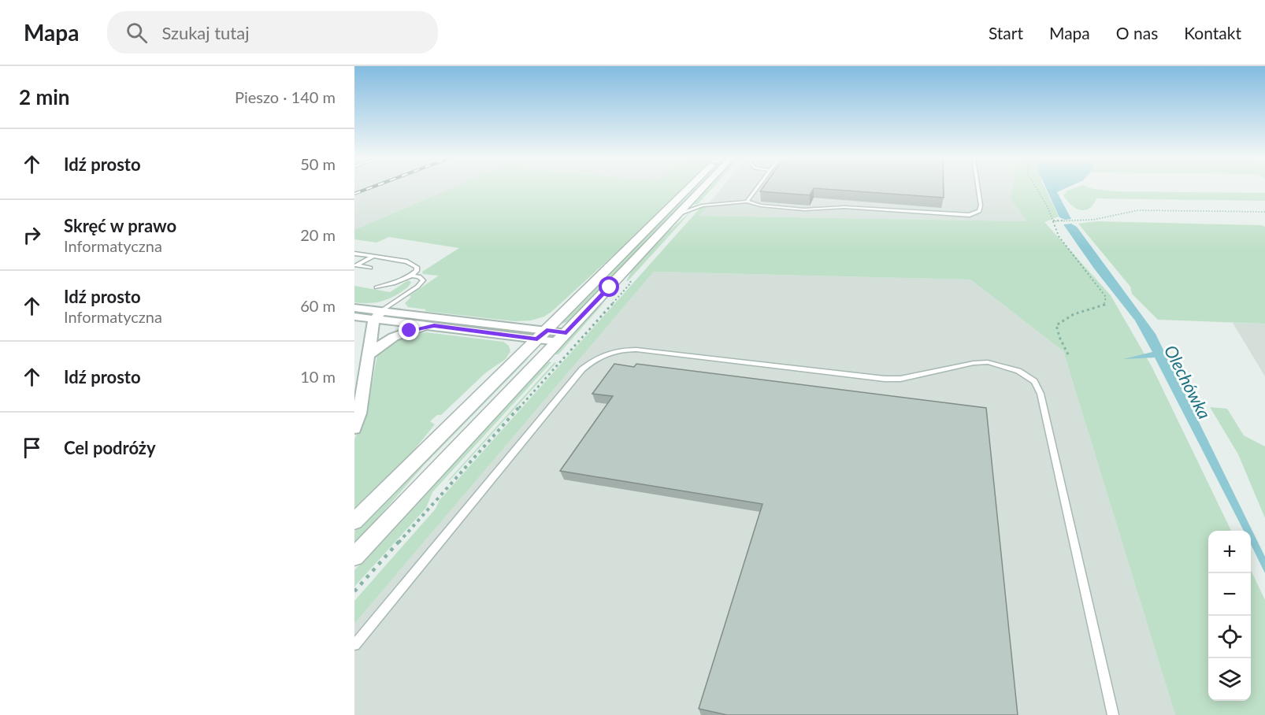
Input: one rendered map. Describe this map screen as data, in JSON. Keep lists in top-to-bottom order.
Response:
{
  "water": ["Olechówka"],
  "page": {
    "header": "Mapa",
    "search": "Szukaj tutaj",
    "nav": [
      "Start",
      "Mapa",
      "O nas",
      "Kontakt"
    ],
    "heading": ["2 min", "Pieszo · 140 m"],
    "list": [
      ["Idź prosto", "50 m"],
      ["Skręć w prawo", "Informatyczna", "20 m"],
      ["Idź prosto", "Informatyczna", "60 m"],
      ["Idź prosto", "10 m"],
      "Cel podróży"
    ],
    "map_buttons": ["+", "−"]
  }
}
